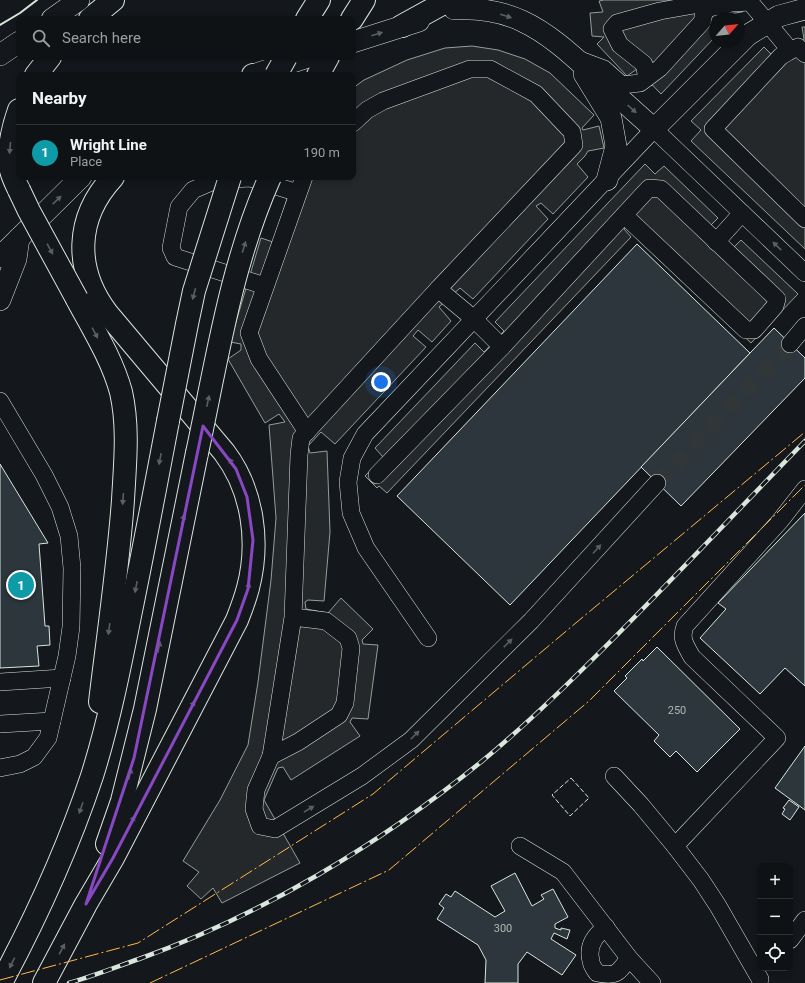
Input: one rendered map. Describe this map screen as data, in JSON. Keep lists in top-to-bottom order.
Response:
{
  "house_numbers": ["250", "300"],
  "north": "top right",
  "page": {
    "search": "Search here",
    "heading": "Nearby",
    "list": [
      {
        "mark": "1",
        "name": "Wright Line",
        "note": "Place",
        "value": "190 m"
      }
    ],
    "pins": "1",
    "map_buttons": ["+", "−"]
  }
}
